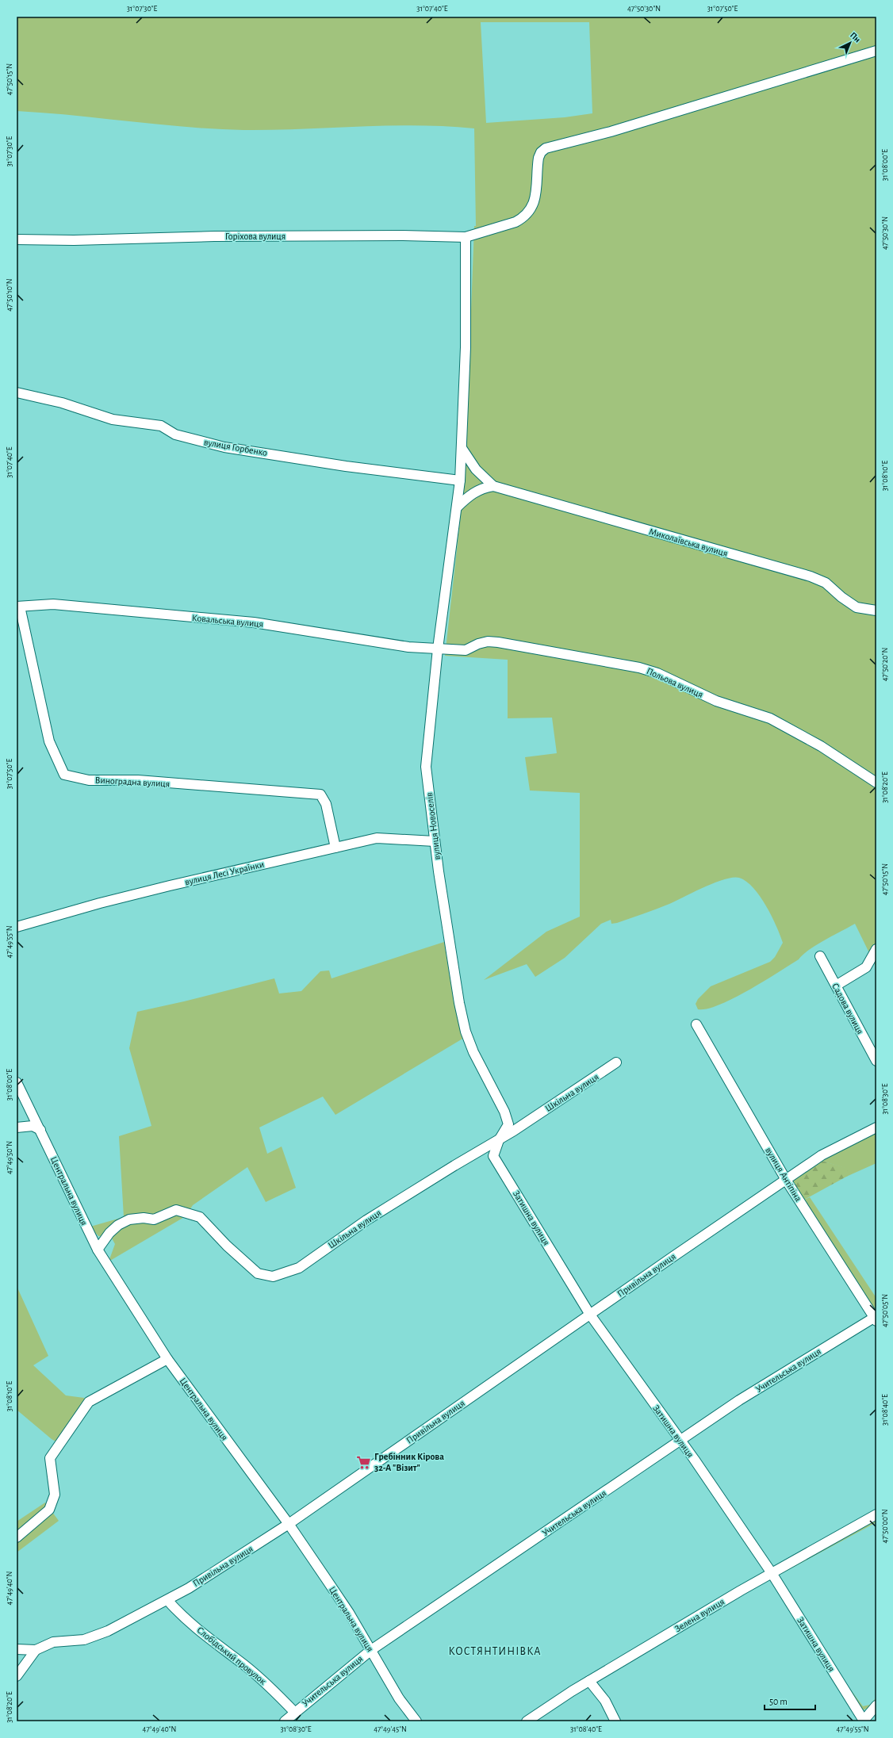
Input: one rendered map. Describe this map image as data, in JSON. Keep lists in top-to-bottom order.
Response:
{
  "streets": {
    "street": [
      "Горіхова вулиця",
      "вулиця Горбенко",
      "Миколаївська вулиця",
      "Ковальська вулиця",
      "Польова вулиця",
      "Виноградна вулиця",
      "вулиця Новоселів",
      "вулиця Лесі Українки",
      "Садова вулиця",
      "Шкільна вулиця",
      "вулиця Антіпіна",
      "Центральна вулиця",
      "Затишна вулиця",
      "Привільна вулиця",
      "Учительська вулиця",
      "Зелена вулиця",
      "Слобідський провулок"
    ]
  },
  "crossings": [
    ["Горіхова вулиця", "вулиця Новоселів"],
    ["вулиця Горбенко", "вулиця Новоселів"],
    ["Миколаївська вулиця", "вулиця Новоселів"],
    ["Ковальська вулиця", "Польова вулиця"],
    ["Ковальська вулиця", "Виноградна вулиця"],
    ["Ковальська вулиця", "вулиця Новоселів"],
    ["Польова вулиця", "вулиця Новоселів"],
    ["Виноградна вулиця", "вулиця Лесі Українки"],
    ["вулиця Новоселів", "вулиця Лесі Українки"],
    ["вулиця Новоселів", "Шкільна вулиця"],
    ["вулиця Новоселів", "Затишна вулиця"],
    ["Шкільна вулиця", "Центральна вулиця"],
    ["Шкільна вулиця", "Затишна вулиця"],
    ["вулиця Антіпіна", "Привільна вулиця"],
    ["вулиця Антіпіна", "Учительська вулиця"],
    ["Центральна вулиця", "Привільна вулиця"],
    ["Центральна вулиця", "Учительська вулиця"],
    ["Затишна вулиця", "Привільна вулиця"],
    ["Затишна вулиця", "Учительська вулиця"],
    ["Затишна вулиця", "Зелена вулиця"],
    ["Привільна вулиця", "Слобідський провулок"],
    ["Учительська вулиця", "Слобідський провулок"]
  ],
  "districts": ["КОСТЯНТИНІВКА"],
  "places": {
    "supermarket": ["Гребінник Кірова 32-А \"Візит\""]
  },
  "scale_bar": "50 m",
  "north": "top right",
  "coordinates": [
    "31°07'30\"E",
    "31°07'40\"E",
    "47°50'30\"N",
    "31°07'50\"E",
    "47°50'15\"N",
    "31°08'00\"E",
    "47°50'10\"N",
    "31°08'10\"E",
    "47°50'20\"N",
    "31°08'20\"E",
    "47°49'55\"N",
    "31°08'30\"E",
    "47°49'50\"N",
    "47°50'05\"N",
    "31°08'40\"E",
    "47°50'00\"N",
    "47°49'40\"N",
    "47°49'45\"N"
  ]
}
